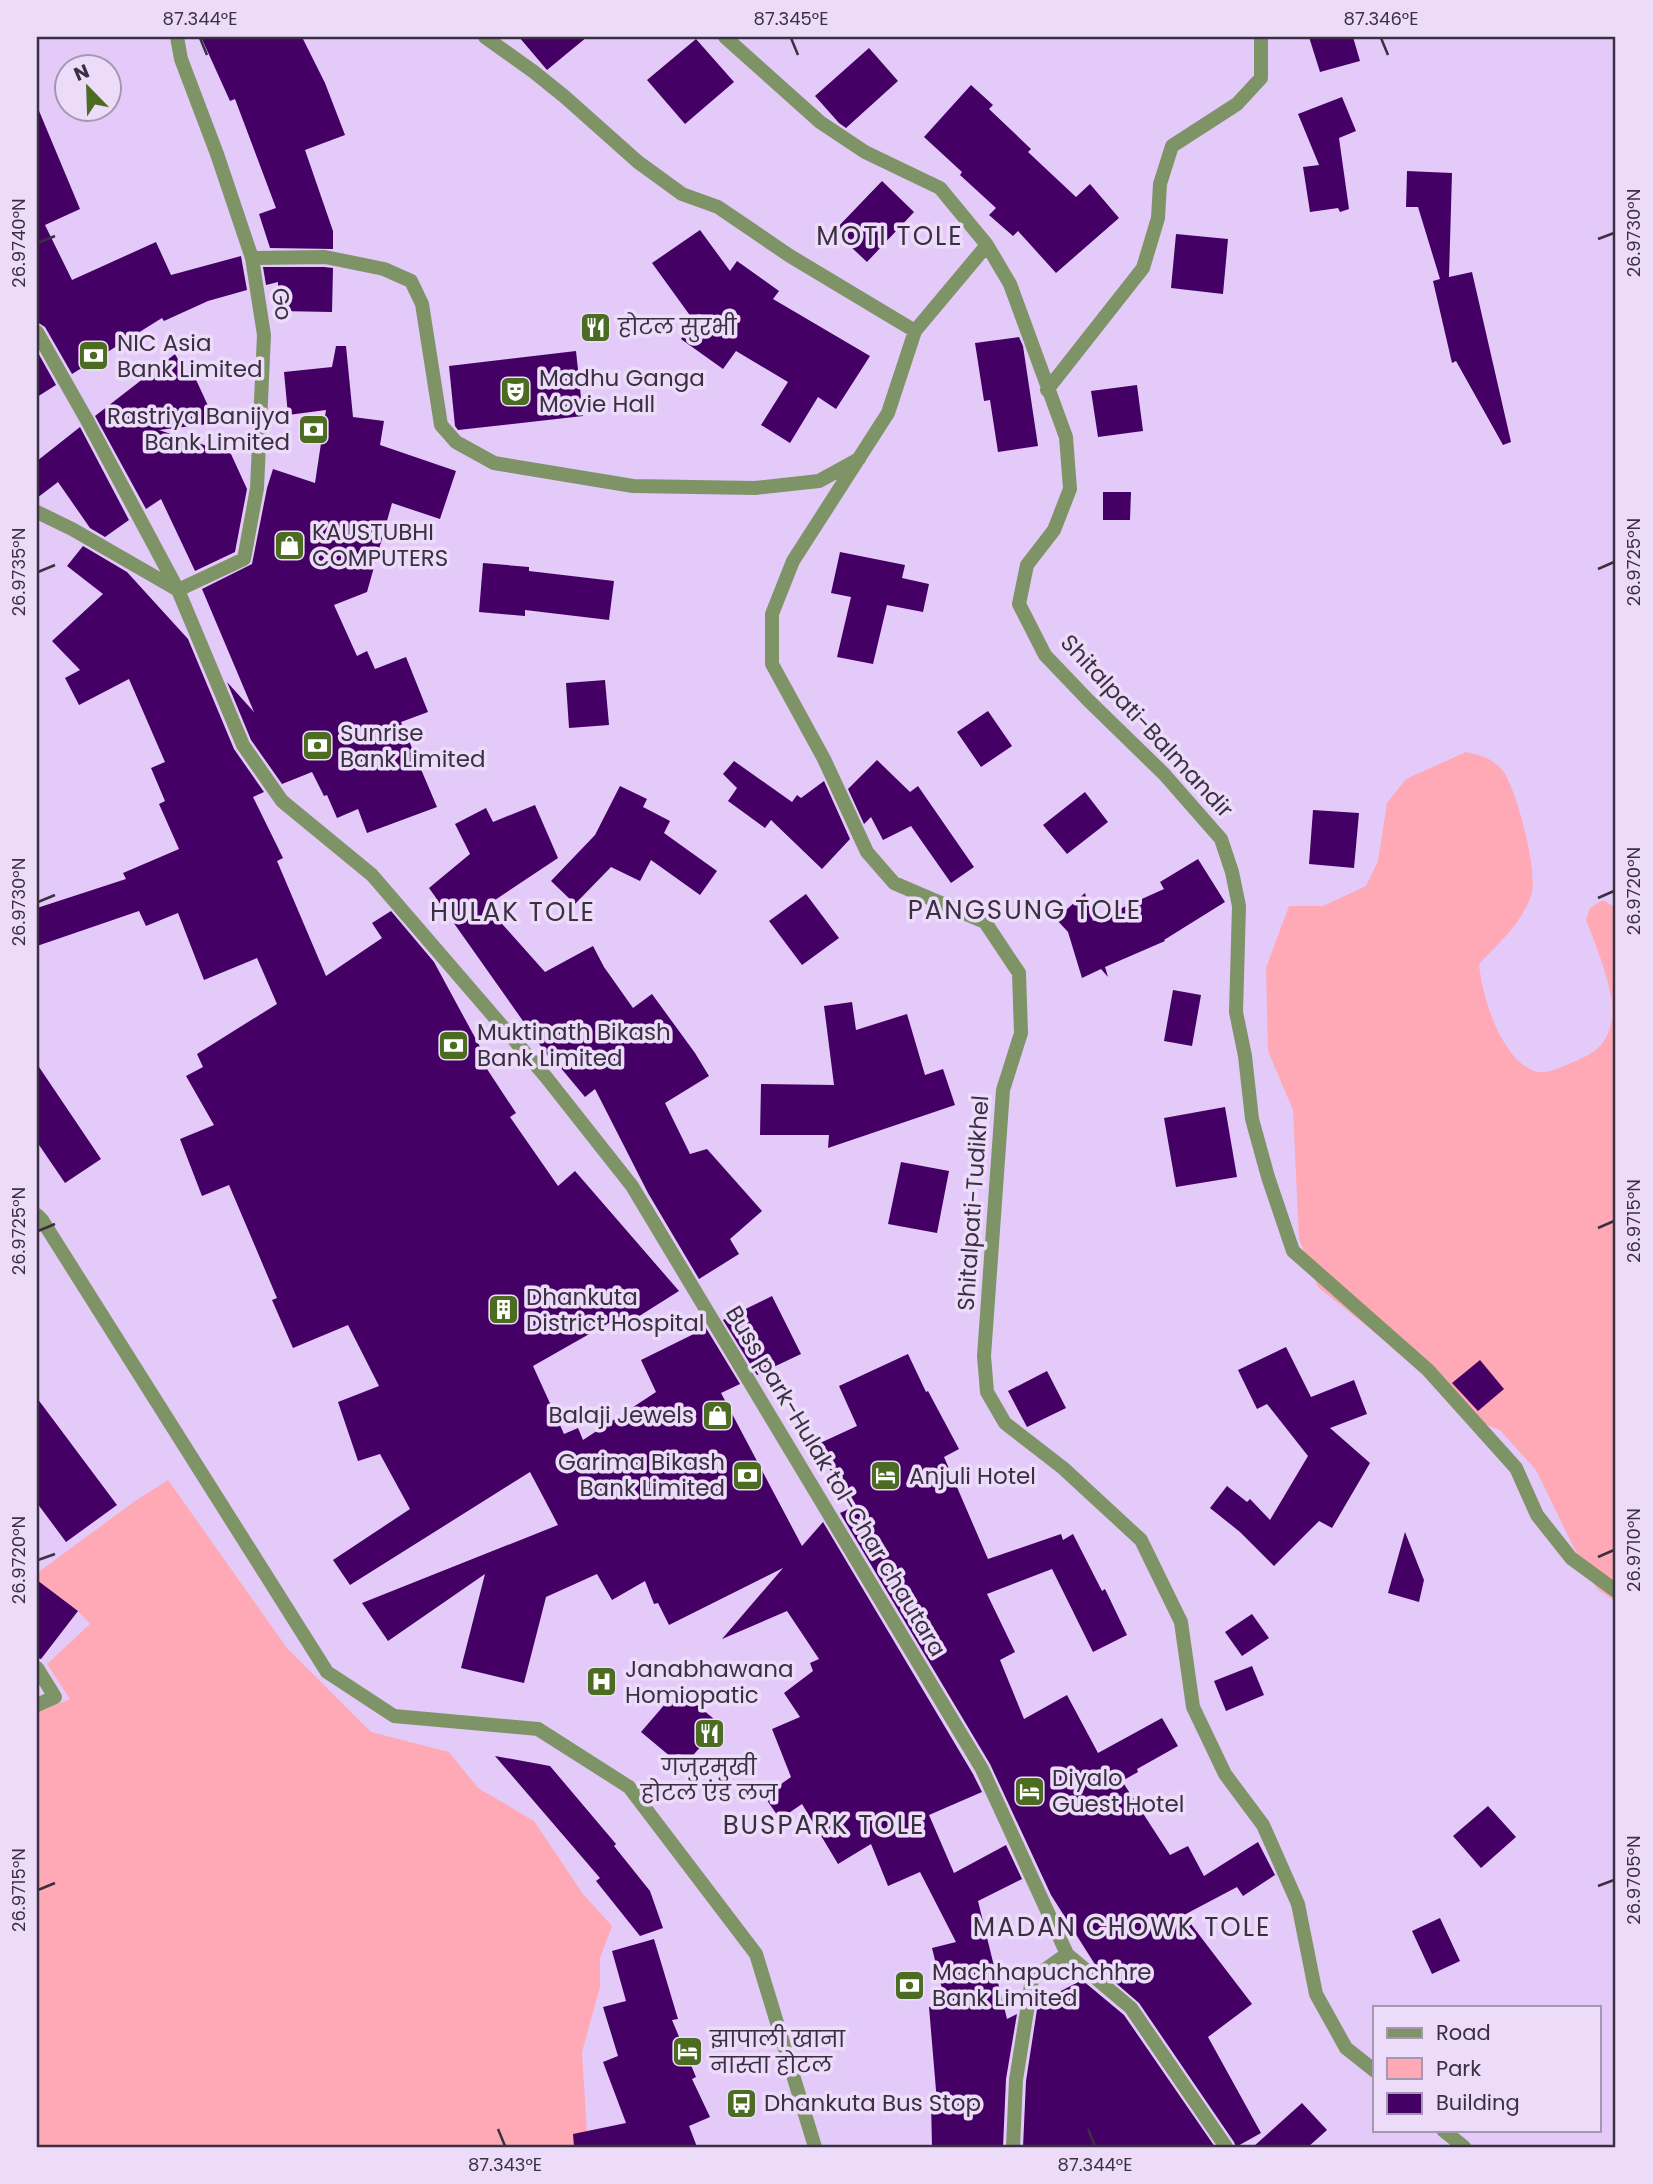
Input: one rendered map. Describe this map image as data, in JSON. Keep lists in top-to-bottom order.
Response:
{
  "streets": {
    "street": [
      "Go",
      "Shitalpati-Balmandir",
      "Shitalpati-Tudikhel",
      "Buss park-Hulak tol-Char chautara"
    ]
  },
  "crossings": [
    ["Go", "Buss park-Hulak tol-Char chautara"]
  ],
  "districts": [
    "MOTI TOLE",
    "PANGSUNG TOLE",
    "HULAK TOLE",
    "BUSPARK TOLE",
    "MADAN CHOWK TOLE"
  ],
  "places": {
    "restaurant": ["होटल सुरभी", "गजुरमुखी होटल एंड लज"],
    "bank": [
      "NIC Asia Bank Limited",
      "Rastriya Banijya Bank Limited",
      "Sunrise Bank Limited",
      "Muktinath Bikash Bank Limited",
      "Garima Bikash Bank Limited",
      "Machhapuchchhre Bank Limited"
    ],
    "theatre": ["Madhu Ganga Movie Hall"],
    "shop": ["KAUSTUBHI COMPUTERS", "Balaji Jewels"],
    "building": ["Dhankuta District Hospital"],
    "hotel": ["Anjuli Hotel", "Diyalo Guest Hotel", "झापाली खाना नास्ता होटल"],
    "hospital": ["Janabhawana Homiopatic"],
    "bus stop": ["Dhankuta Bus Stop"]
  },
  "legend": ["Road", "Park", "Building"],
  "north": "top left",
  "coordinates": [
    "87.344°E",
    "87.345°E",
    "87.346°E",
    "26.9730°N",
    "26.9740°N",
    "26.9725°N",
    "26.9735°N",
    "26.9720°N",
    "26.9715°N",
    "26.9710°N",
    "26.9705°N",
    "87.343°E"
  ]
}
